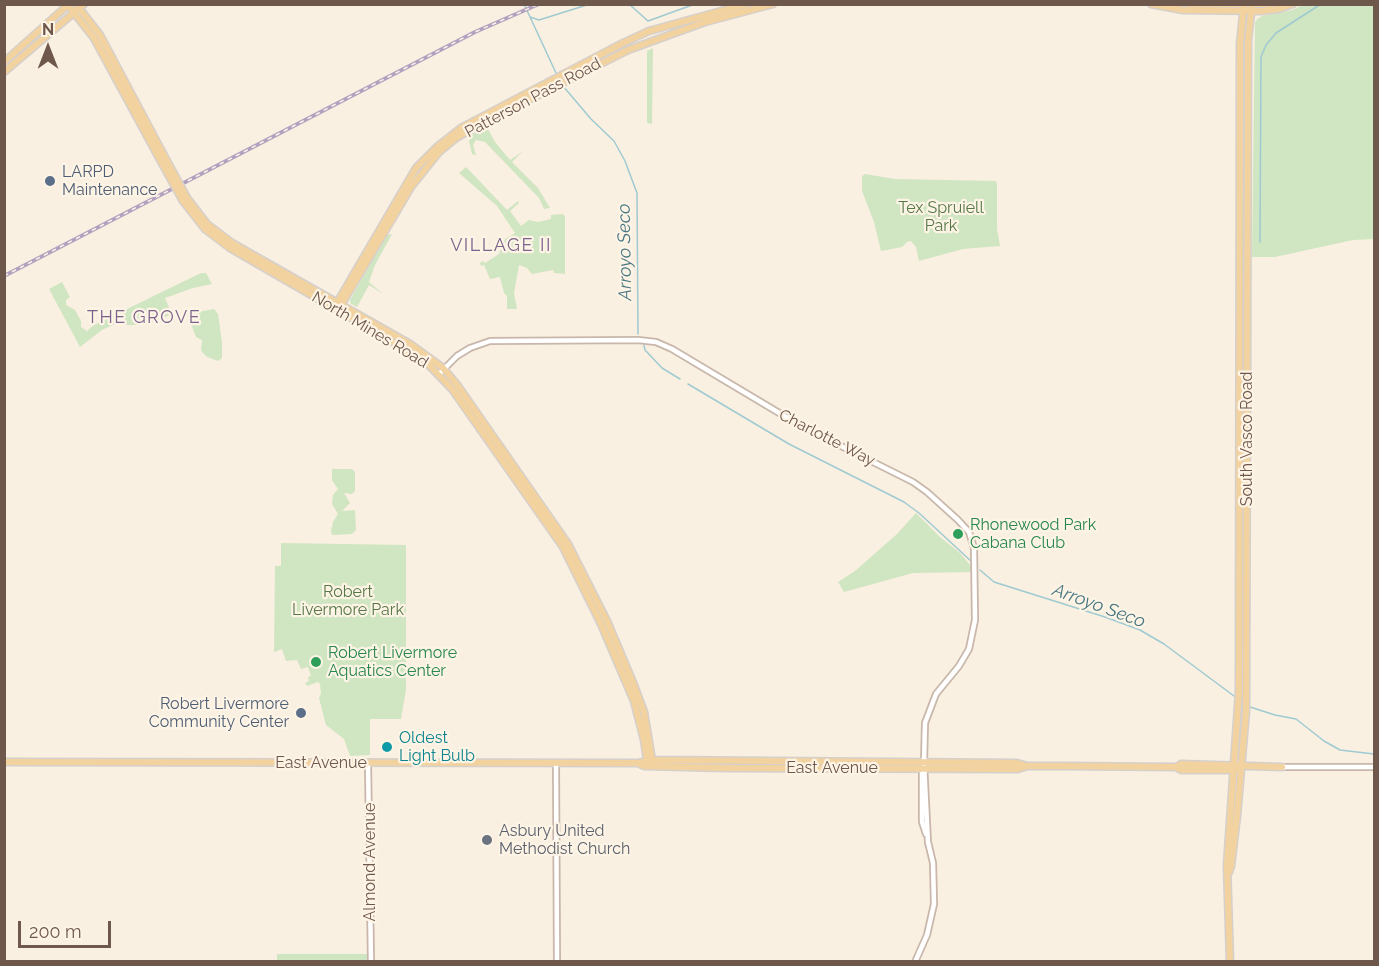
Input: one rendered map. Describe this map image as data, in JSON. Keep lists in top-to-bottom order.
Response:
{
  "streets": {
    "main road": [
      "Patterson Pass Road",
      "North Mines Road",
      "South Vasco Road",
      "East Avenue"
    ],
    "street": ["Charlotte Way", "Almond Avenue"]
  },
  "crossings": [
    ["Patterson Pass Road", "North Mines Road"],
    ["North Mines Road", "Charlotte Way"],
    ["North Mines Road", "East Avenue"],
    ["Charlotte Way", "East Avenue"],
    ["South Vasco Road", "East Avenue"],
    ["East Avenue", "Almond Avenue"]
  ],
  "districts": ["VILLAGE II", "THE GROVE"],
  "water": ["Arroyo Seco"],
  "parks": ["Tex Spruiell Park", "Robert Livermore Park"],
  "places": [
    "LARPD Maintenance",
    "Rhonewood Park Cabana Club",
    "Robert Livermore Aquatics Center",
    "Robert Livermore Community Center",
    "Oldest Light Bulb",
    "Asbury United Methodist Church"
  ],
  "scale_bar": "200 m",
  "north": "top"
}
